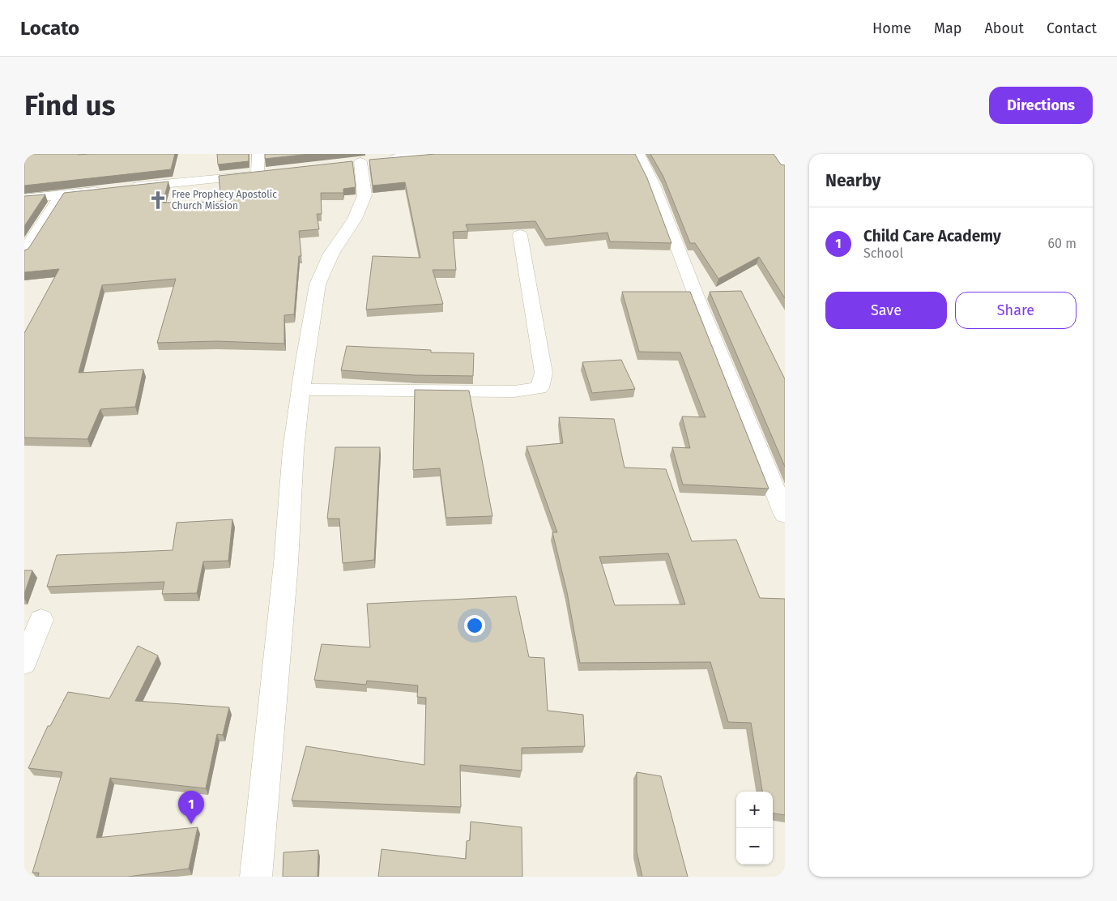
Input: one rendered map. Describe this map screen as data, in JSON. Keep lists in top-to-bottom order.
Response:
{
  "places": {
    "church": ["Free Prophecy Apostolic Church Mission"]
  },
  "page": {
    "header": "Locato",
    "nav": [
      "Home",
      "Map",
      "About",
      "Contact"
    ],
    "buttons": [
      "Directions",
      ["Save", "Share"]
    ],
    "title": "Find us",
    "heading": "Nearby",
    "list": [
      {
        "mark": "1",
        "name": "Child Care Academy",
        "note": "School",
        "value": "60 m"
      }
    ],
    "pins": "1",
    "map_buttons": ["+", "−"]
  }
}
